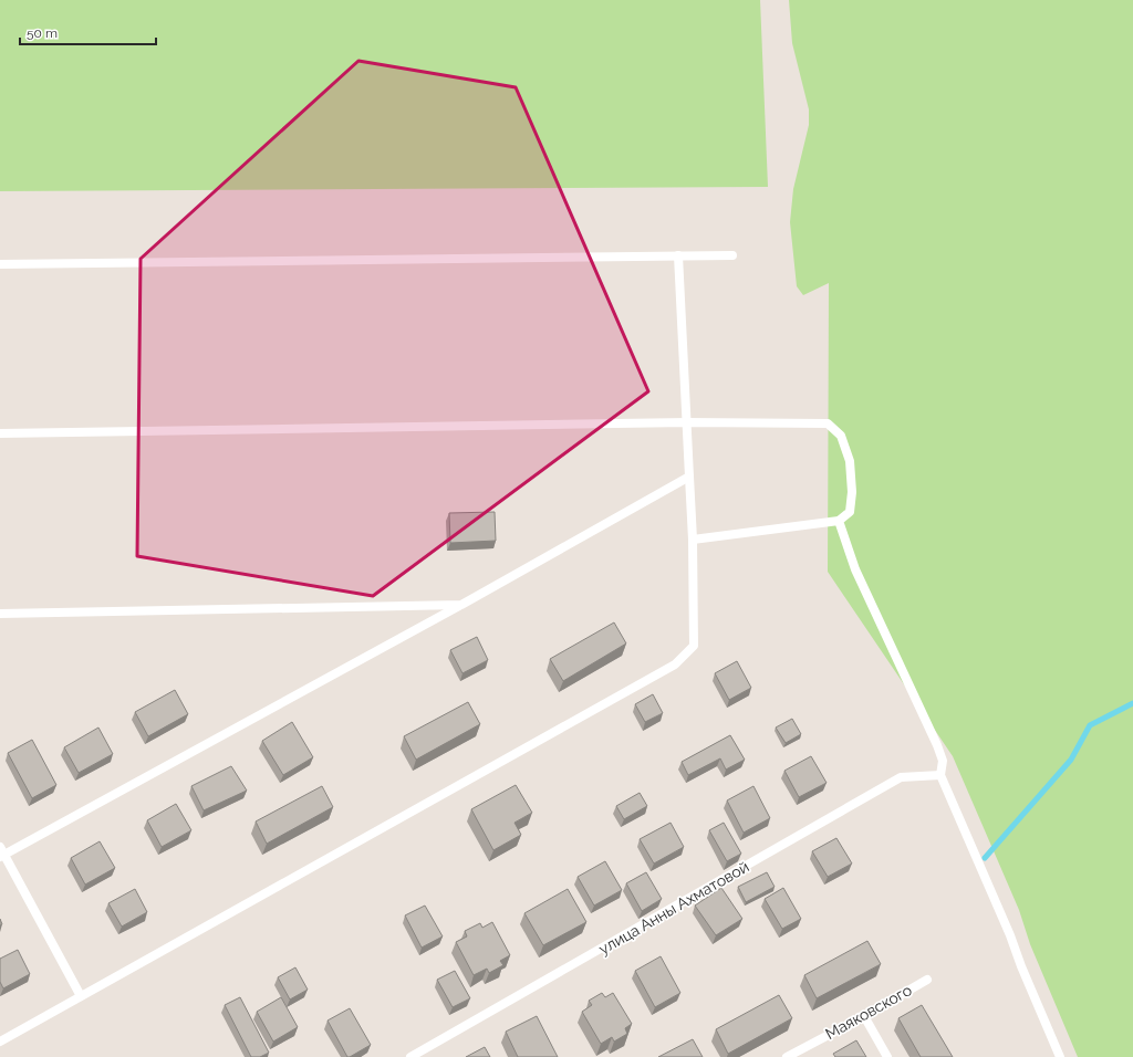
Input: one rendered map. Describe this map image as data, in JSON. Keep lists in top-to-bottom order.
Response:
{
  "streets": {
    "lane": ["улица Анны Ахматовой", "Маяковского"]
  },
  "scale_bar": "50 m"
}
